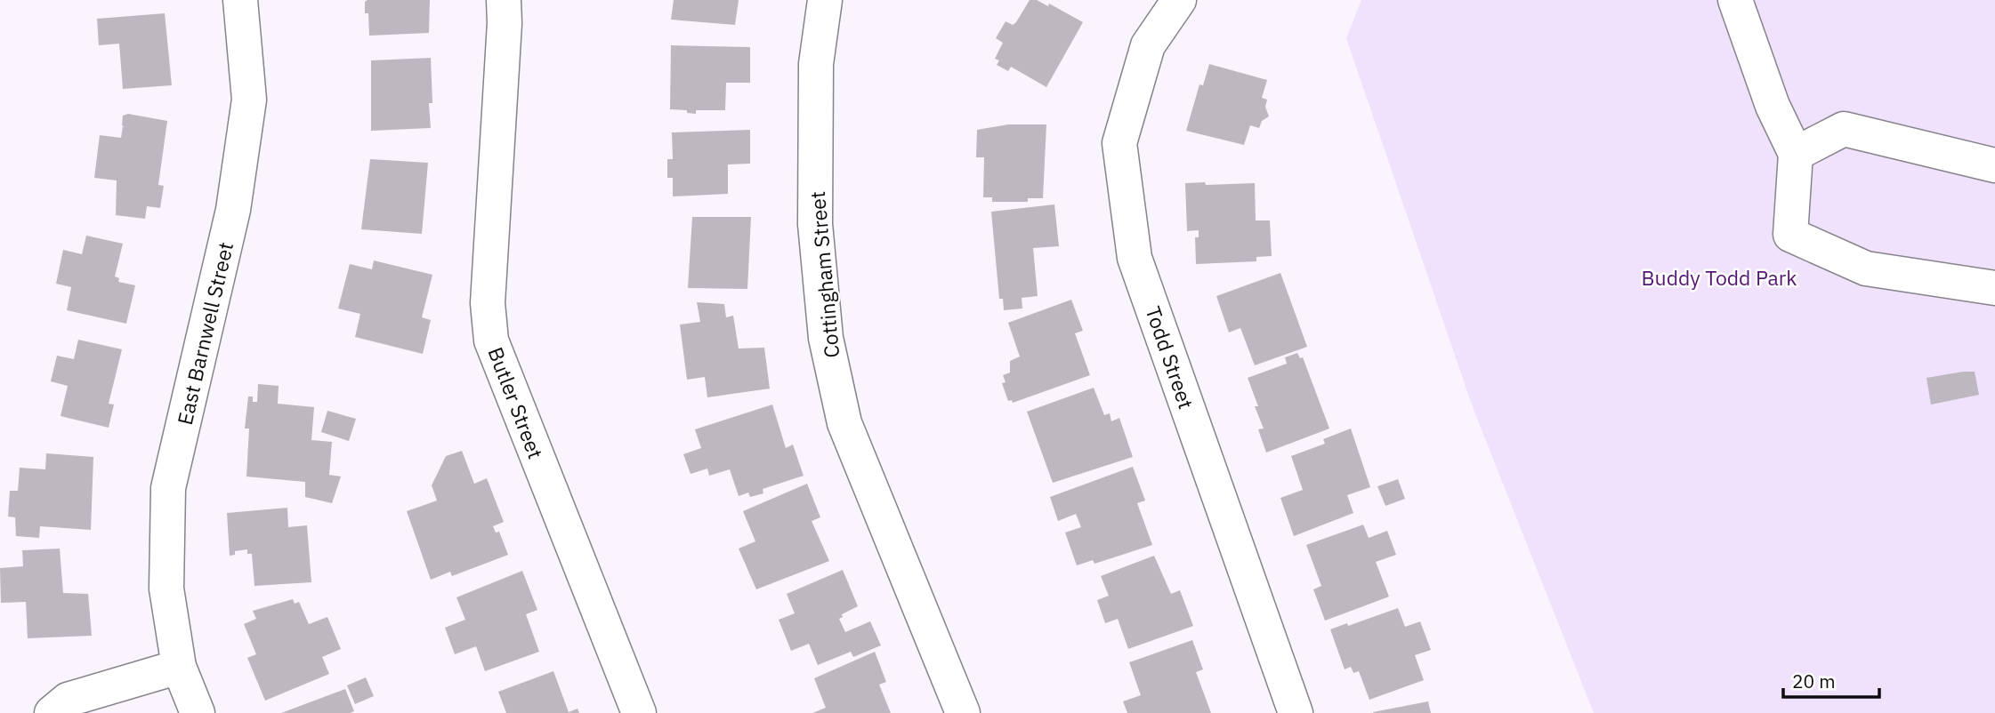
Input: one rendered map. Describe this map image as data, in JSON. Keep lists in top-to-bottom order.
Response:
{
  "streets": {
    "street": [
      "Cottingham Street",
      "East Barnwell Street",
      "Todd Street",
      "Butler Street"
    ]
  },
  "parks": ["Buddy Todd Park"],
  "scale_bar": "20 m"
}
